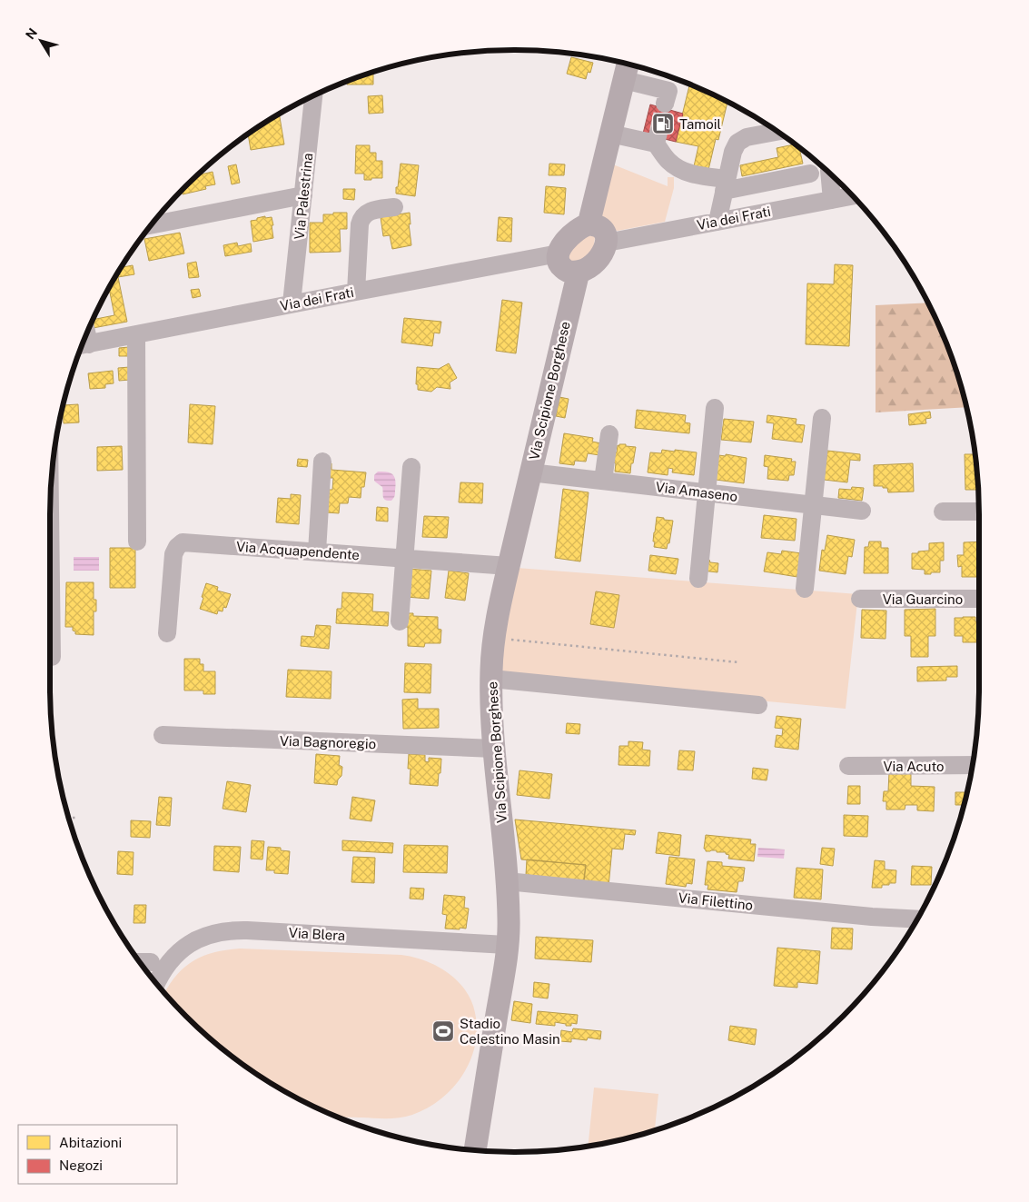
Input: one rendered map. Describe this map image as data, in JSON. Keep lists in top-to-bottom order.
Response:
{
  "streets": {
    "main road": ["Via Scipione Borghese"],
    "street": [
      "Via Palestrina",
      "Via dei Frati",
      "Via Amaseno",
      "Via Acquapendente",
      "Via Guarcino",
      "Via Bagnoregio",
      "Via Acuto",
      "Via Filettino",
      "Via Blera"
    ]
  },
  "crossings": [
    ["Via Palestrina", "Via dei Frati"],
    ["Via dei Frati", "Via Scipione Borghese"],
    ["Via Scipione Borghese", "Via Amaseno"],
    ["Via Scipione Borghese", "Via Acquapendente"],
    ["Via Scipione Borghese", "Via Bagnoregio"],
    ["Via Scipione Borghese", "Via Filettino"],
    ["Via Scipione Borghese", "Via Blera"]
  ],
  "places": {
    "fuel station": ["Tamoil"],
    "sports": ["Stadio Celestino Masin"]
  },
  "legend": ["Abitazioni", "Negozi"],
  "north": "top left"
}
